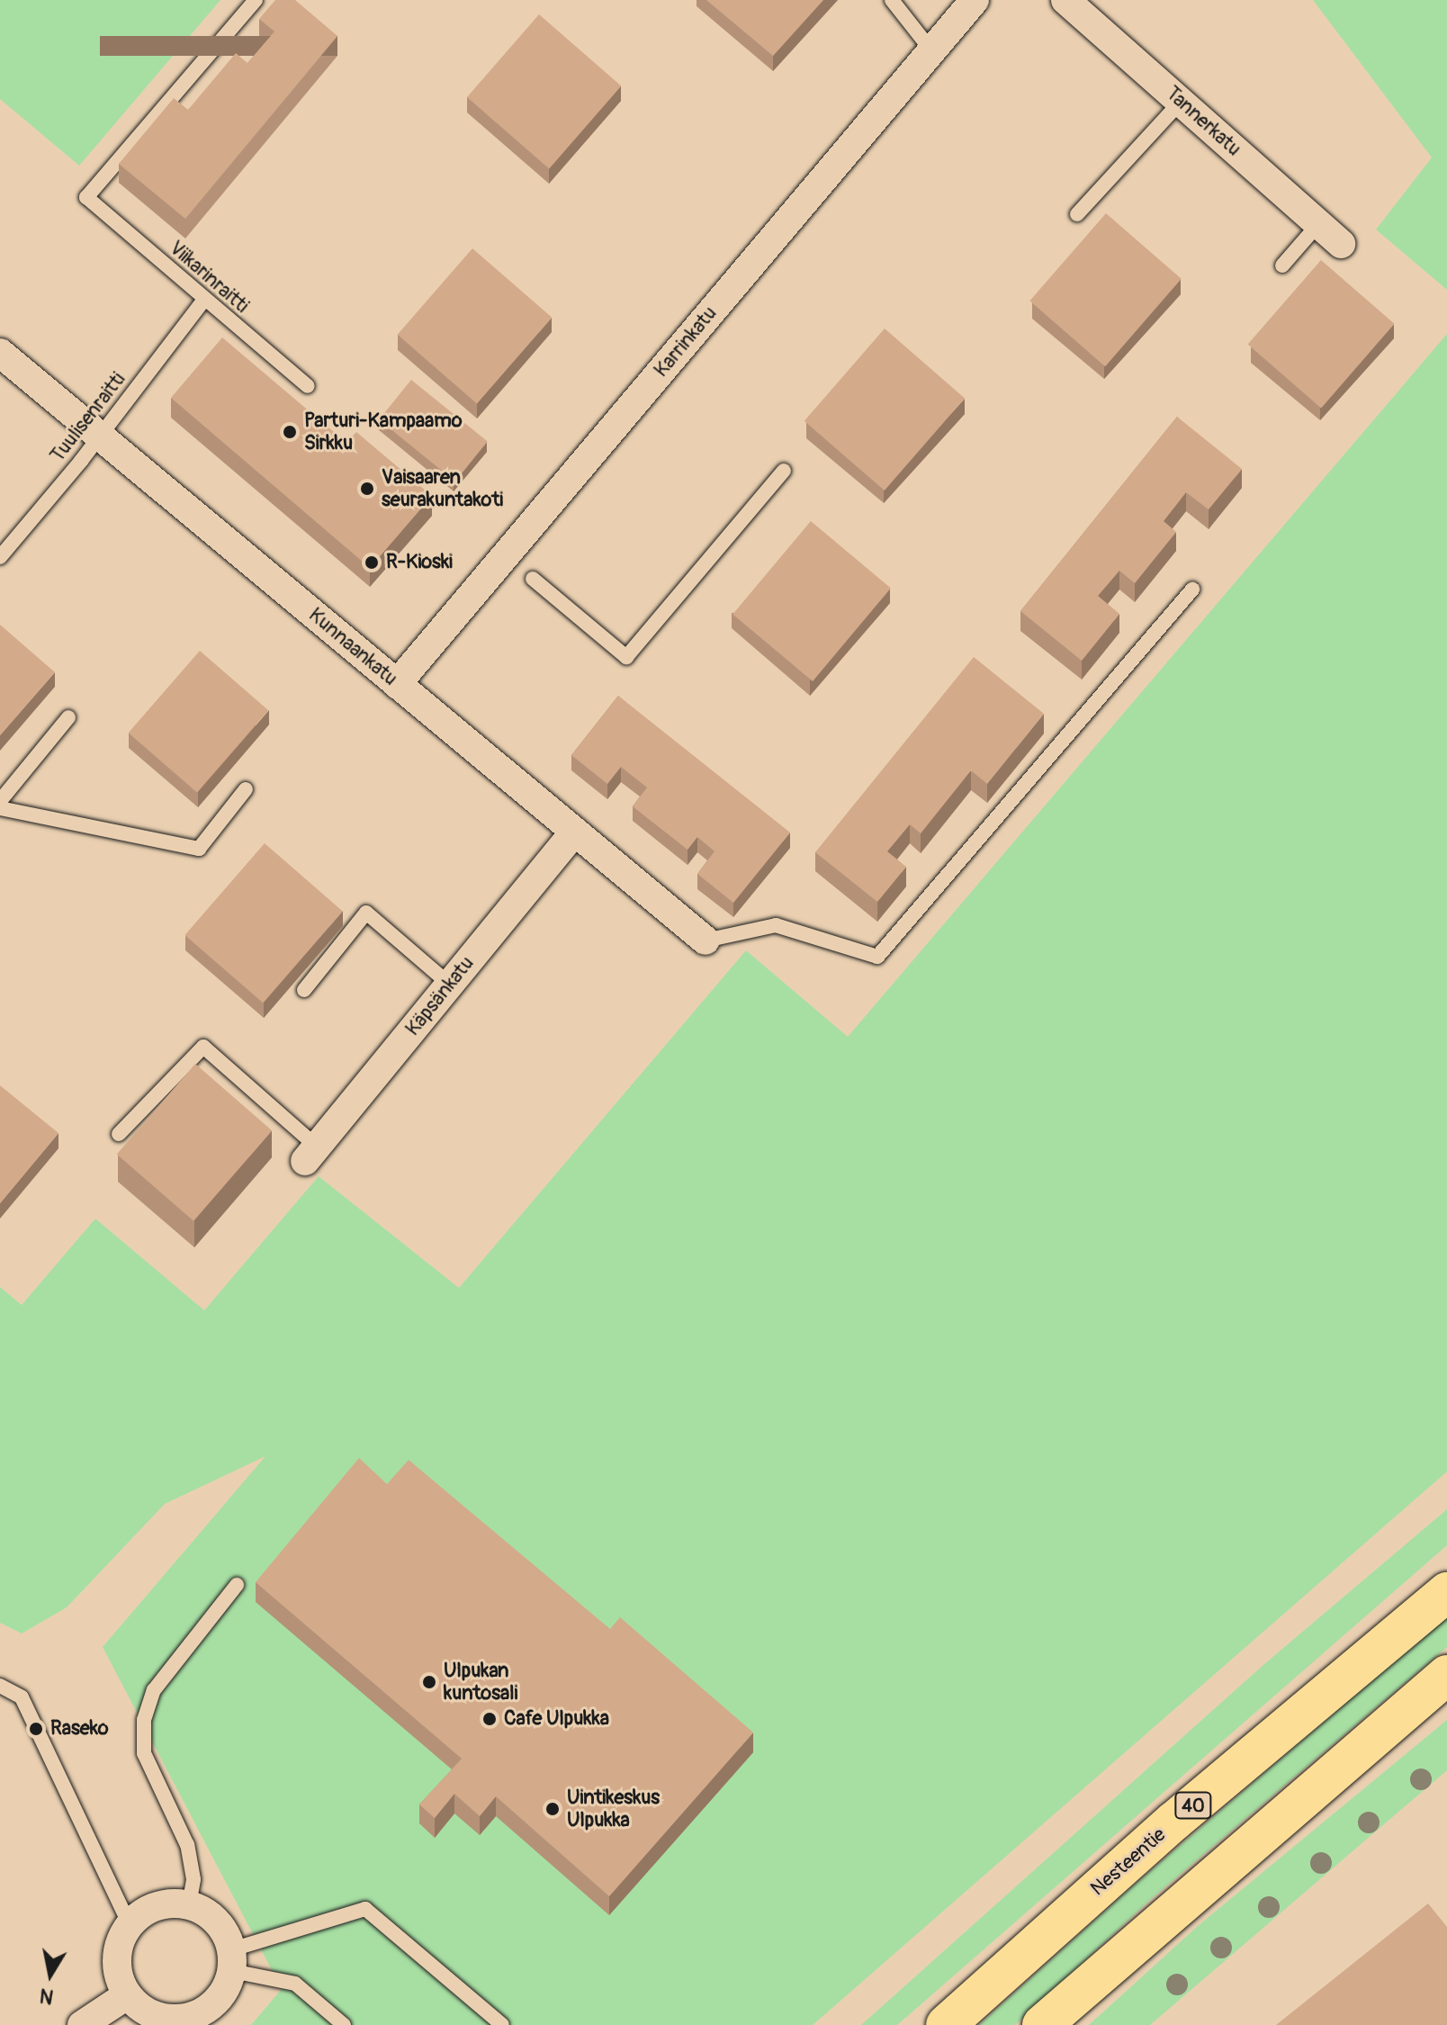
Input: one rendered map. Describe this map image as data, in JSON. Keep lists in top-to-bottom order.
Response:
{
  "streets": {
    "main road": ["40", "Nesteentie"],
    "street": [
      "Tannerkatu",
      "Karrinkatu",
      "Kunnaankatu",
      "Käpsänkatu"
    ],
    "lane": ["Viikarinraitti", "Tuulisenraitti"]
  },
  "crossings": [
    ["Viikarinraitti", "Tuulisenraitti"],
    ["Karrinkatu", "Kunnaankatu"],
    ["Tuulisenraitti", "Kunnaankatu"],
    ["Kunnaankatu", "Käpsänkatu"]
  ],
  "places": [
    "Parturi-Kampaamo Sirkku",
    "Vaisaaren seurakuntakoti",
    "R-Kioski",
    "Ulpukan kuntosali",
    "Cafe Ulpukka",
    "Raseko",
    "Uintikeskus Ulpukka"
  ],
  "north": "bottom"
}
